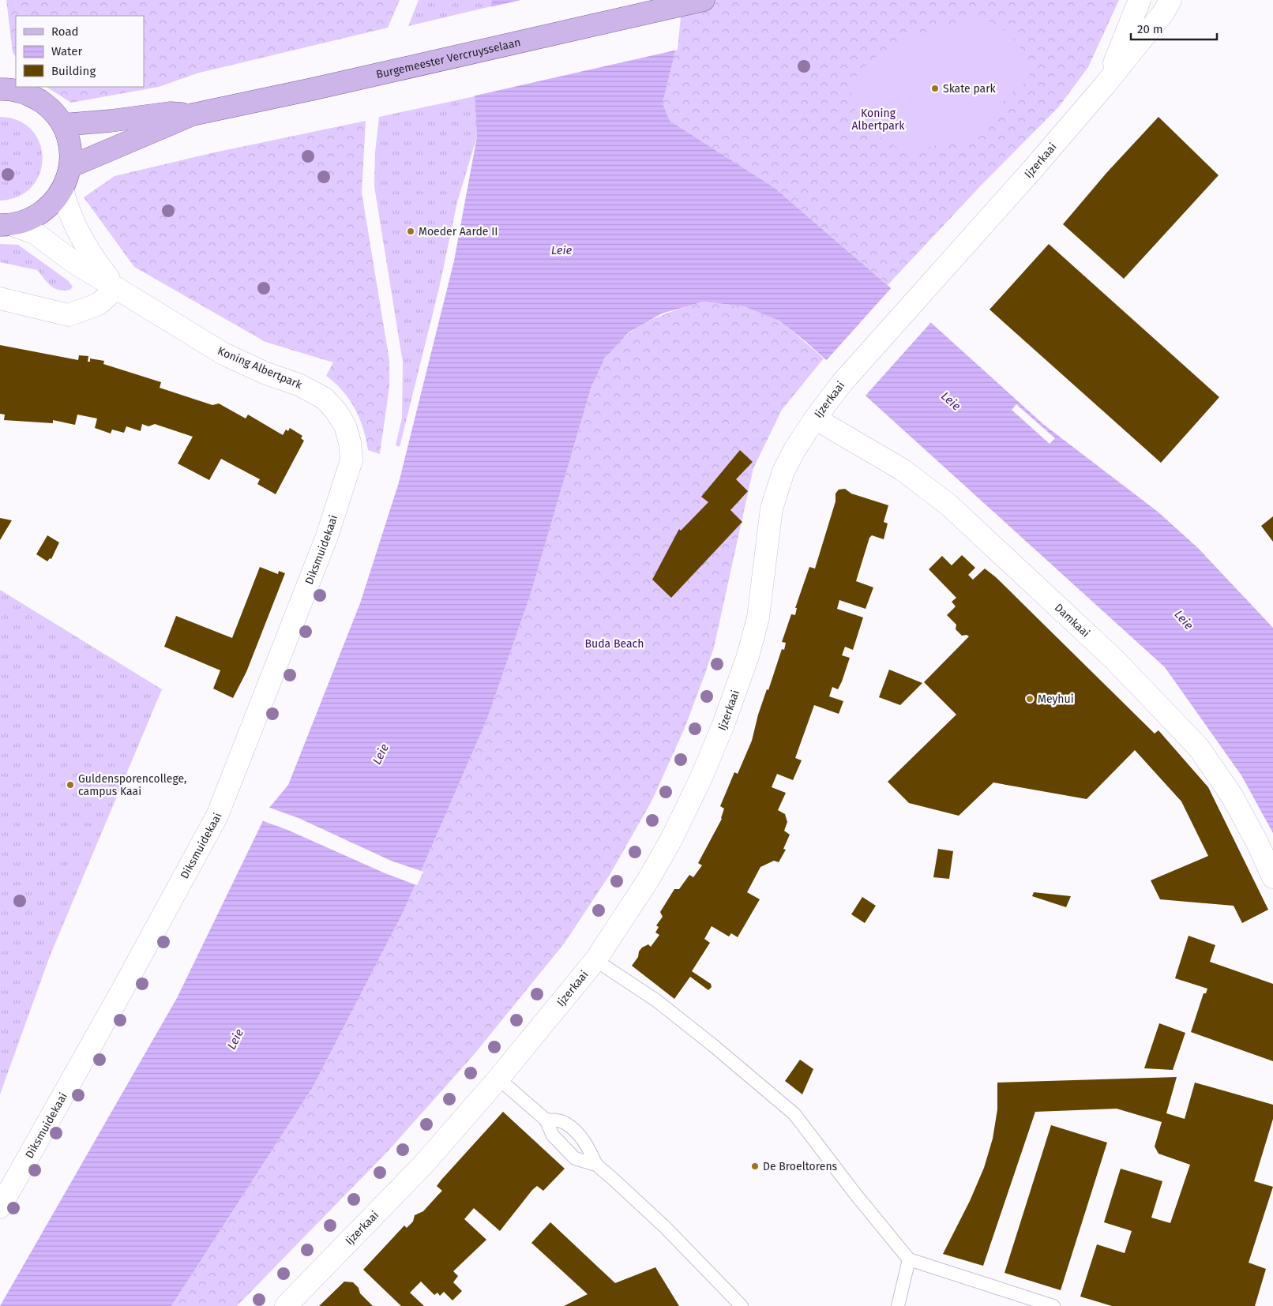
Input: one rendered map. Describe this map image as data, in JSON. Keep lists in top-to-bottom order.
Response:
{
  "streets": {
    "main road": ["Burgemeester Vercruysselaan"],
    "street": [
      "Ijzerkaai",
      "Koning Albertpark",
      "Diksmuidekaai",
      "Damkaai"
    ]
  },
  "crossings": [
    ["Ijzerkaai", "Damkaai"],
    ["Koning Albertpark", "Diksmuidekaai"]
  ],
  "water": ["Leie"],
  "parks": ["Koning Albertpark", "Buda Beach"],
  "places": [
    "Skate park",
    "Moeder Aarde II",
    "Meyhui",
    "Guldensporencollege, campus Kaai",
    "De Broeltorens"
  ],
  "legend": ["Road", "Water", "Building"],
  "scale_bar": "20 m"
}
